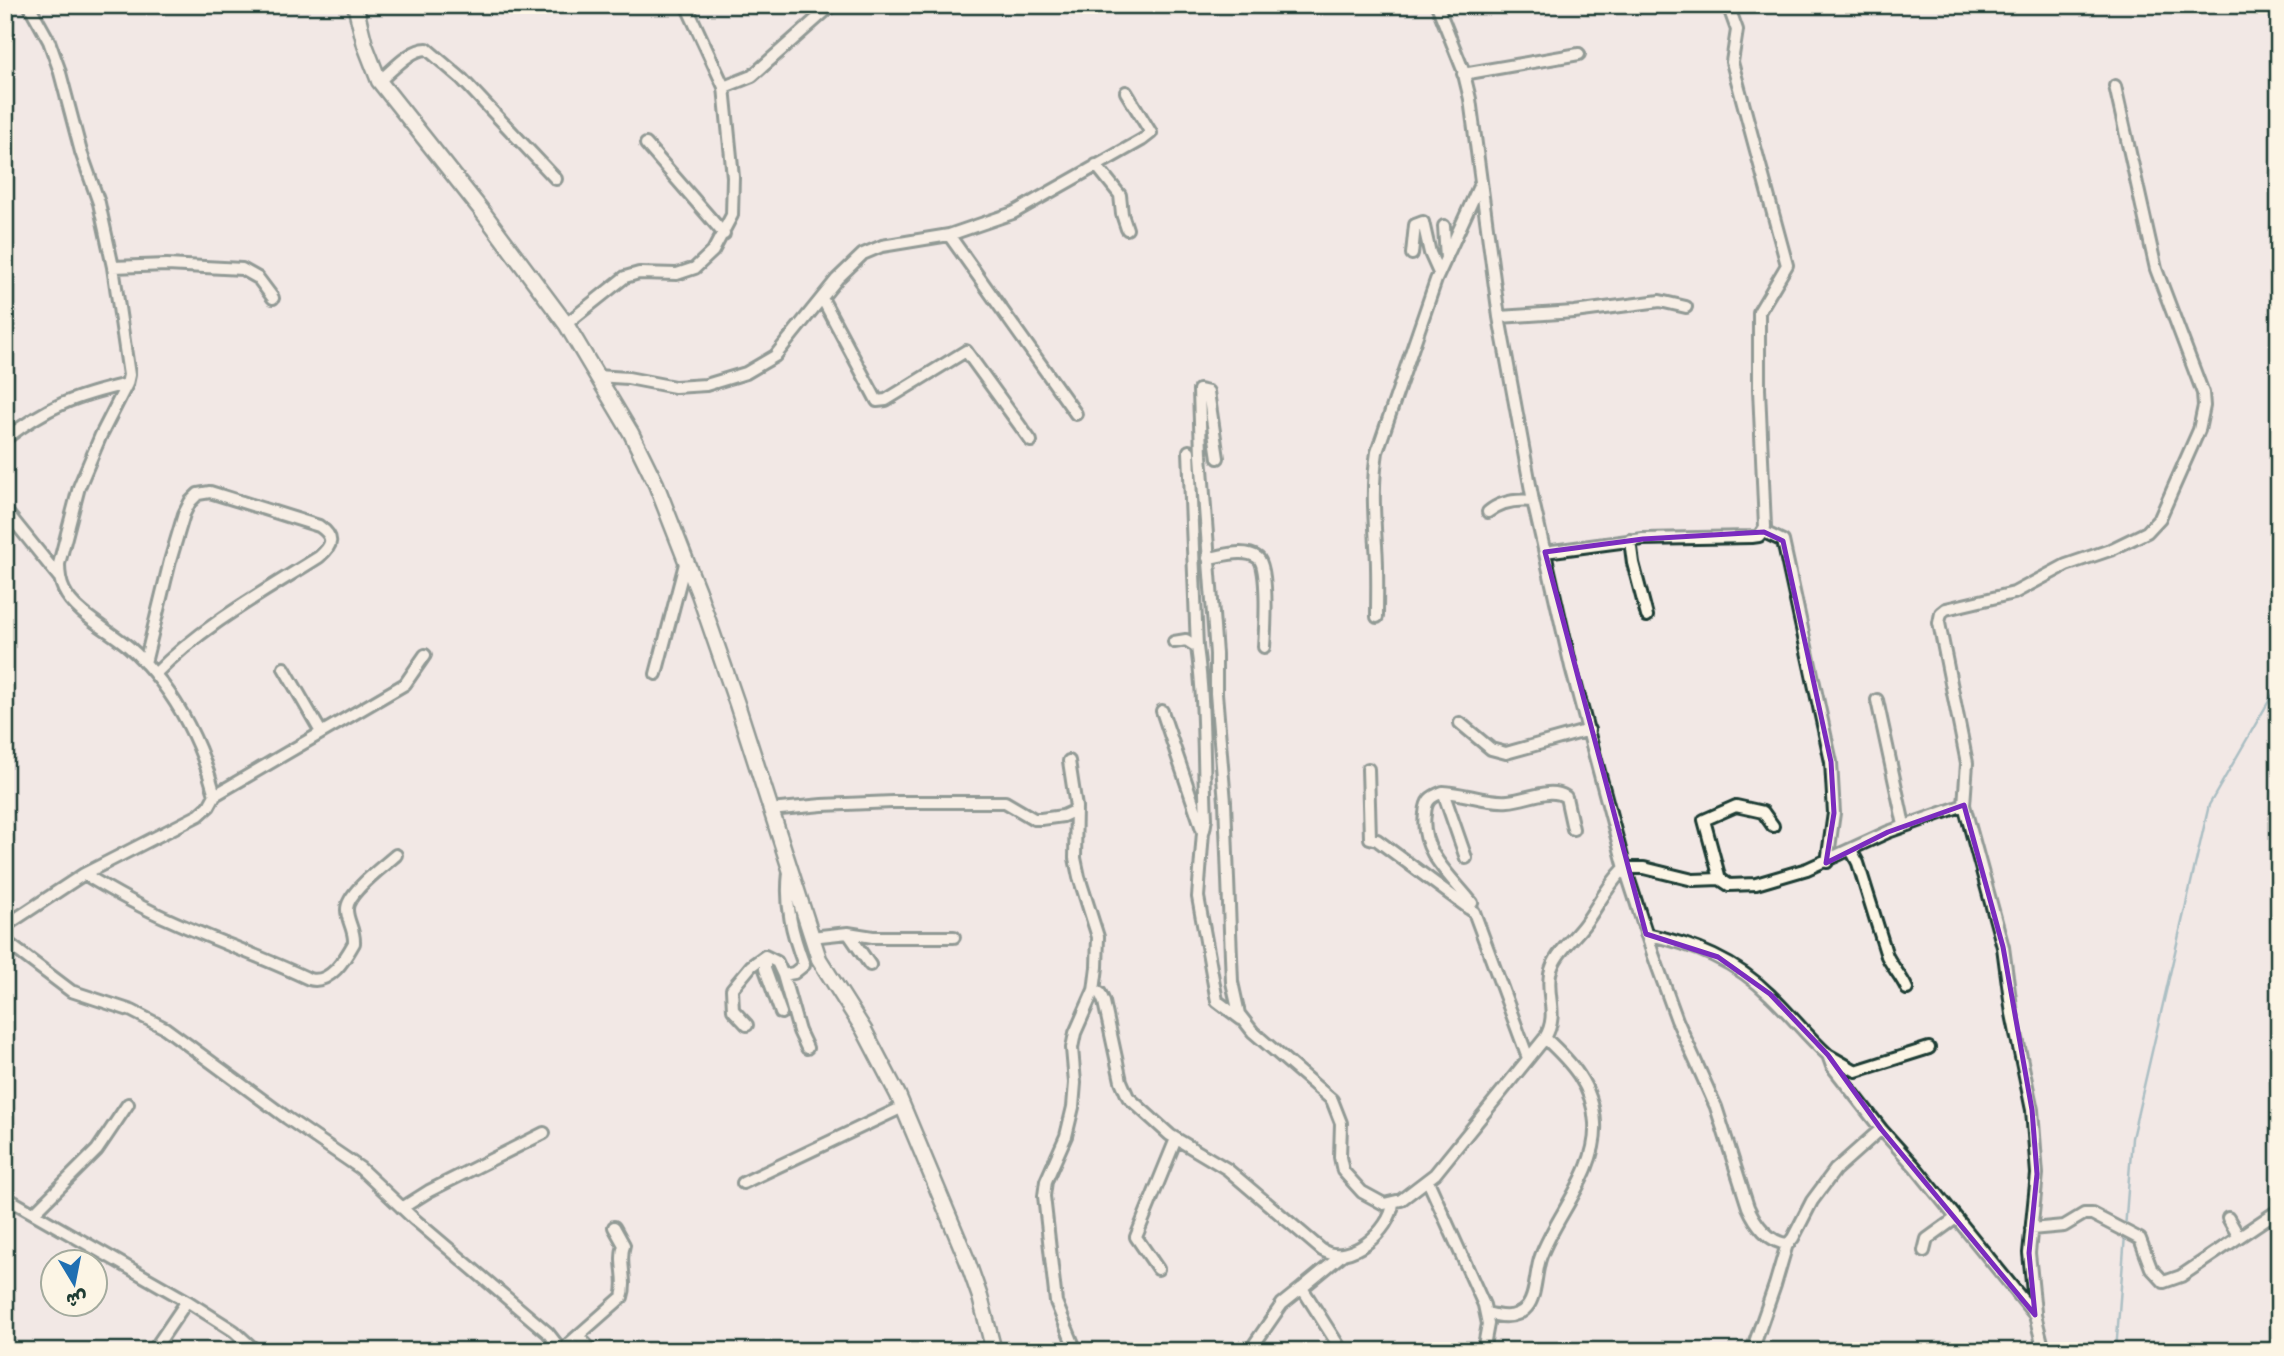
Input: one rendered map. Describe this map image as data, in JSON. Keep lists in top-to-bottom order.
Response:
{
  "north": "bottom"
}
